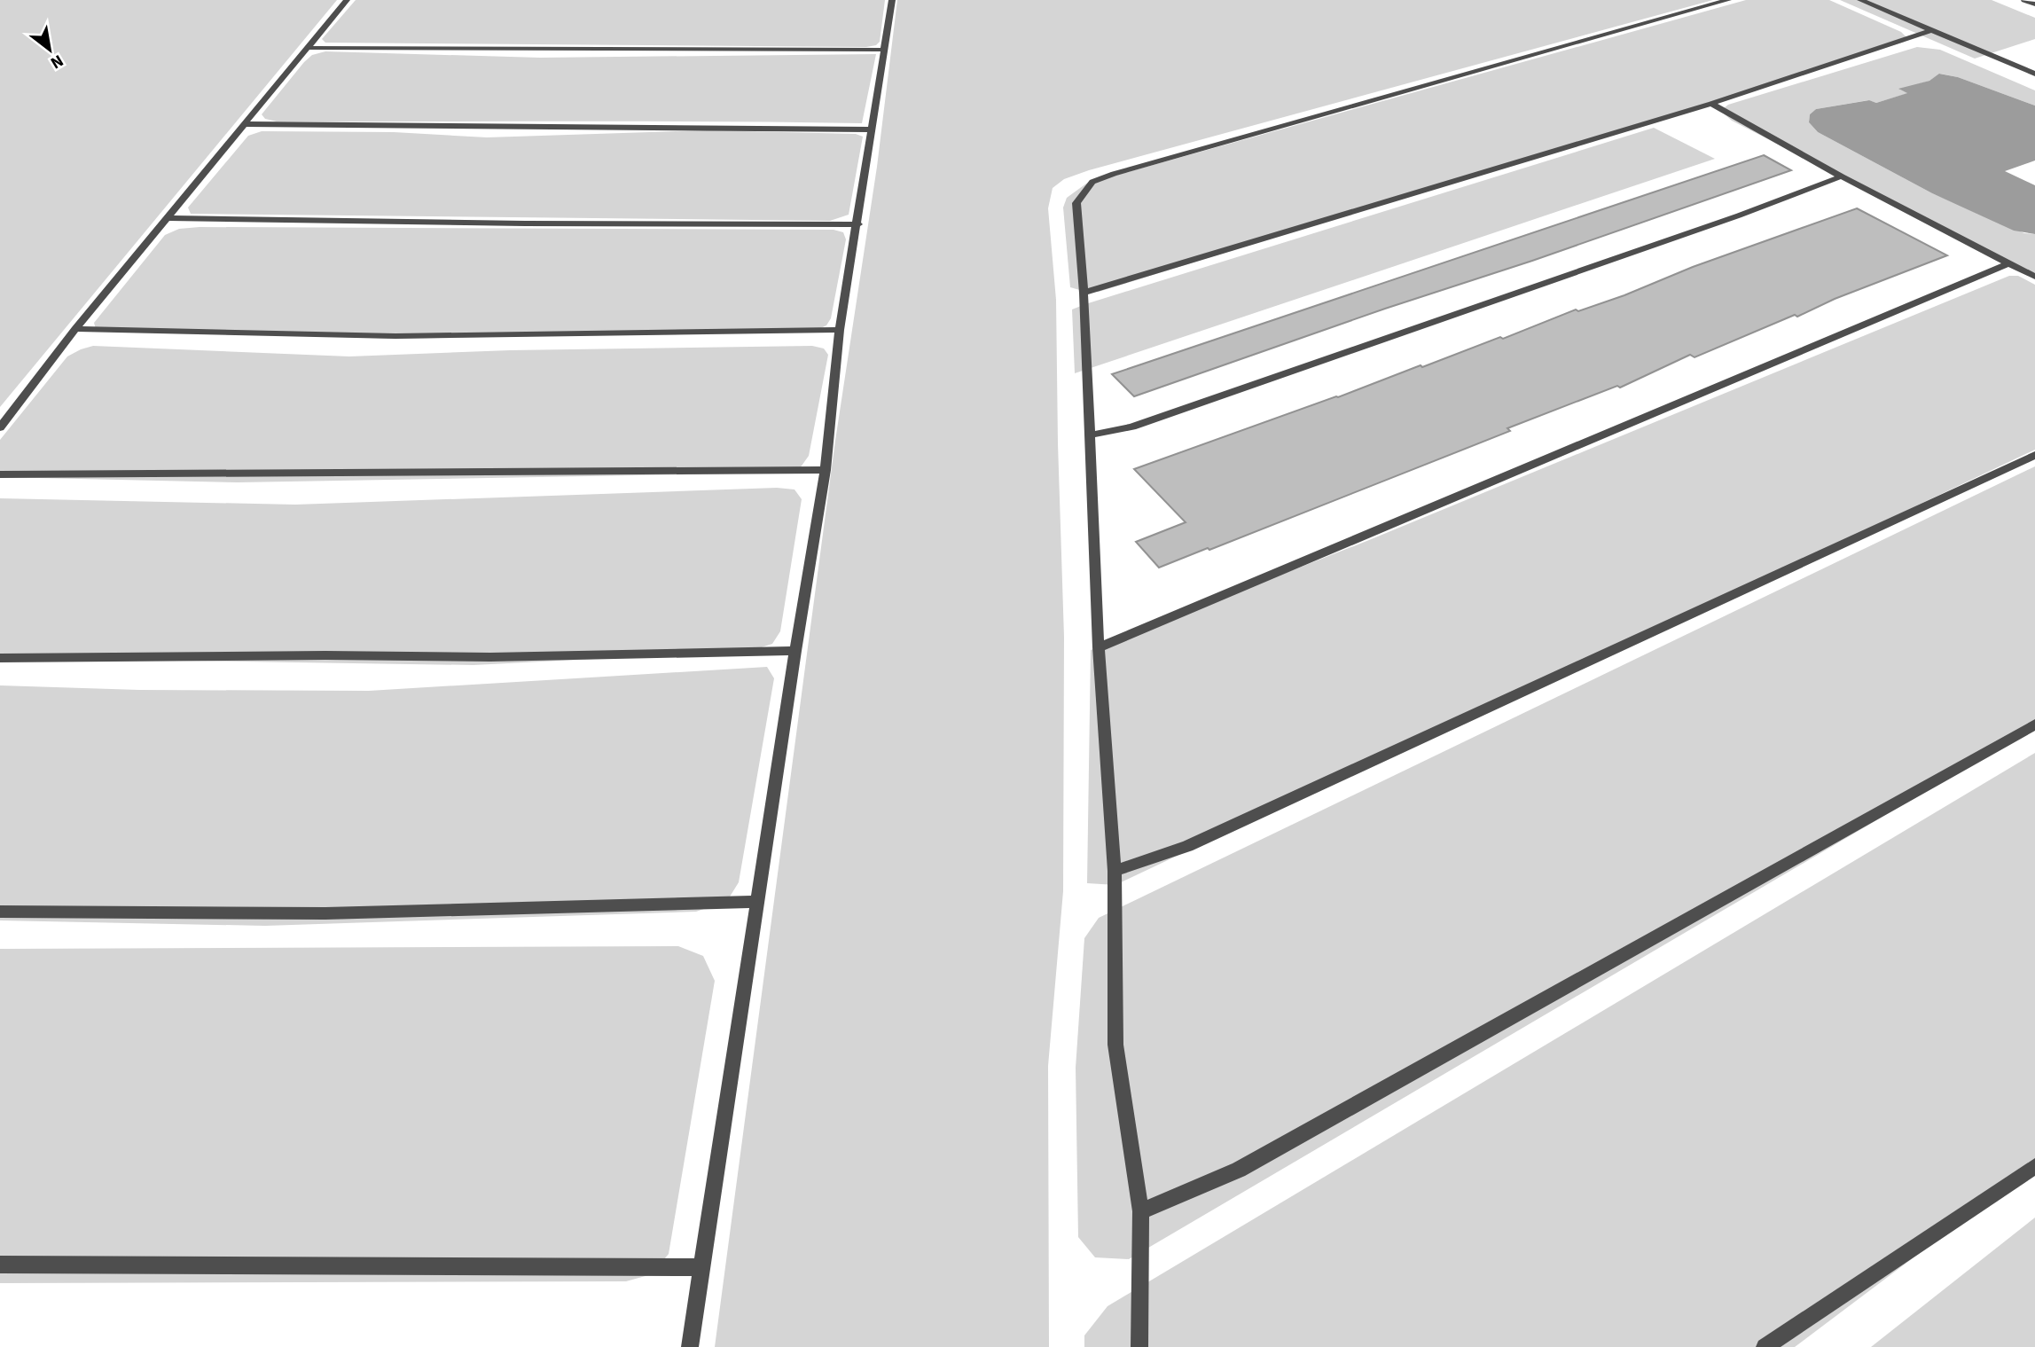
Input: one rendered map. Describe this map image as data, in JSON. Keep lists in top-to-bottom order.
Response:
{
  "north": "bottom right"
}
